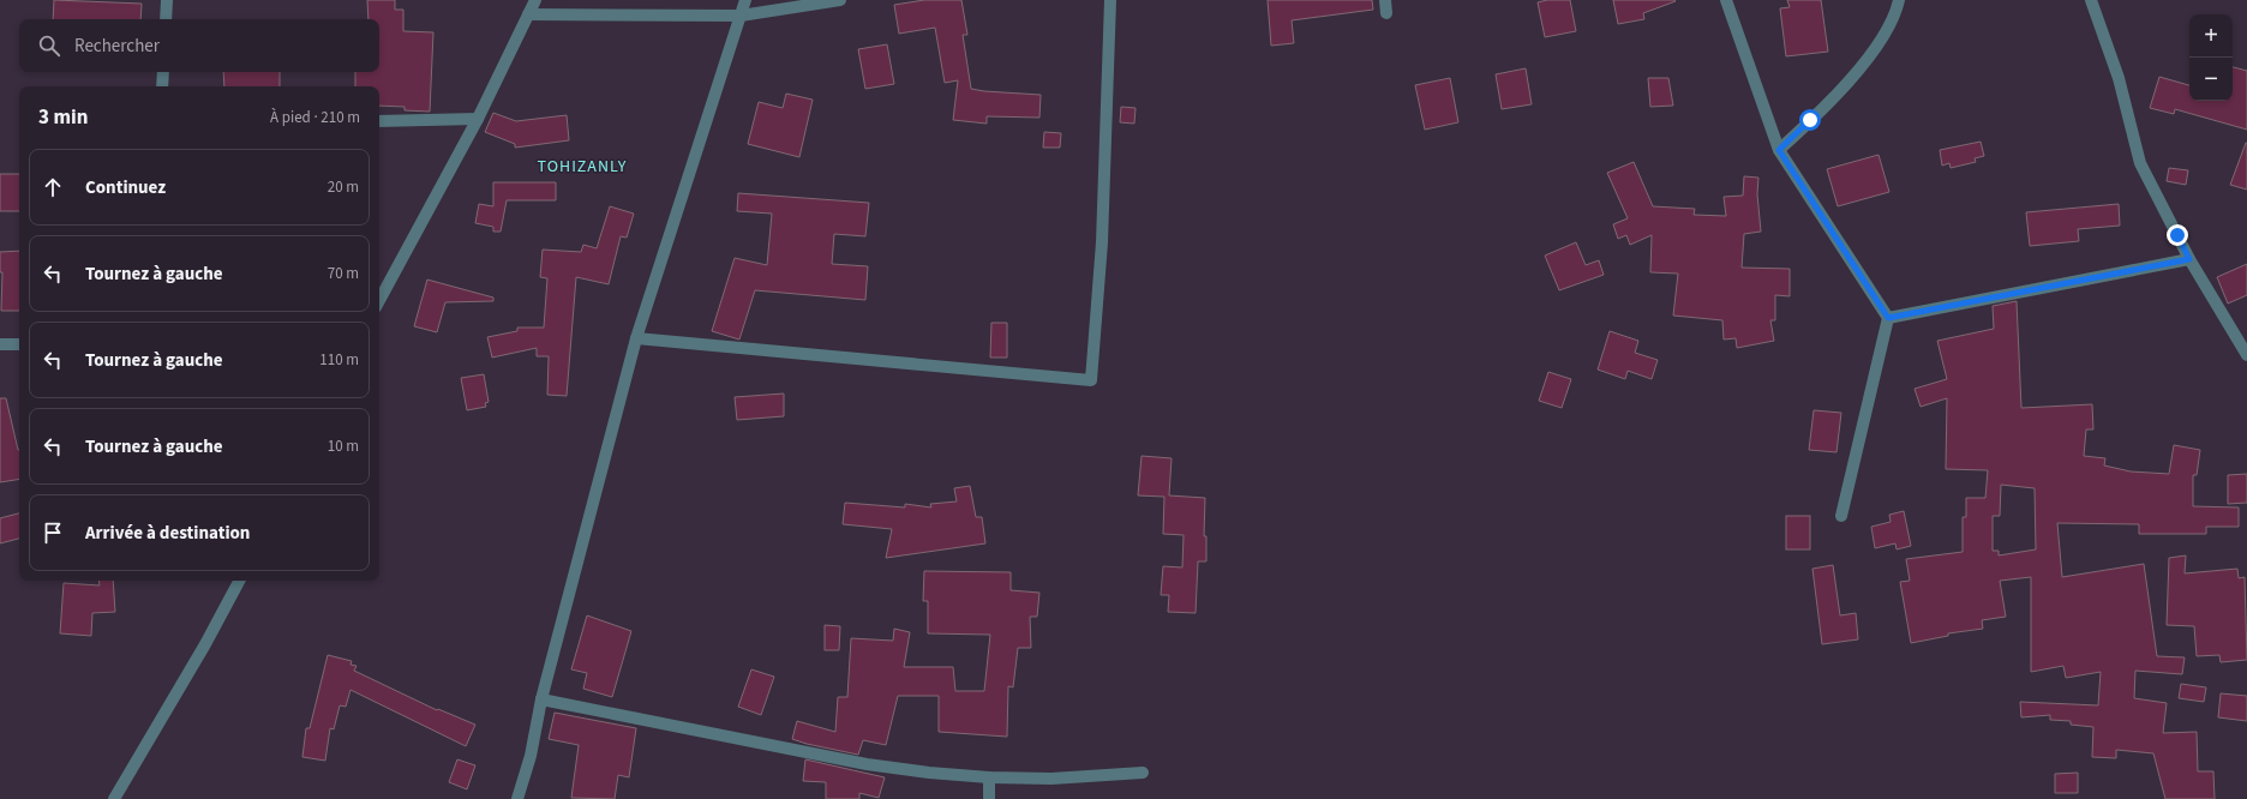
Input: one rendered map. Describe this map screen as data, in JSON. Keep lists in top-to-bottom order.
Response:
{
  "districts": ["TOHIZANLY"],
  "page": {
    "map_buttons": ["+", "−"],
    "search": "Rechercher",
    "heading": ["3 min", "À pied · 210 m"],
    "list": [
      ["Continuez", "20 m"],
      ["Tournez à gauche", "70 m"],
      ["Tournez à gauche", "110 m"],
      ["Tournez à gauche", "10 m"],
      "Arrivée à destination"
    ]
  }
}
